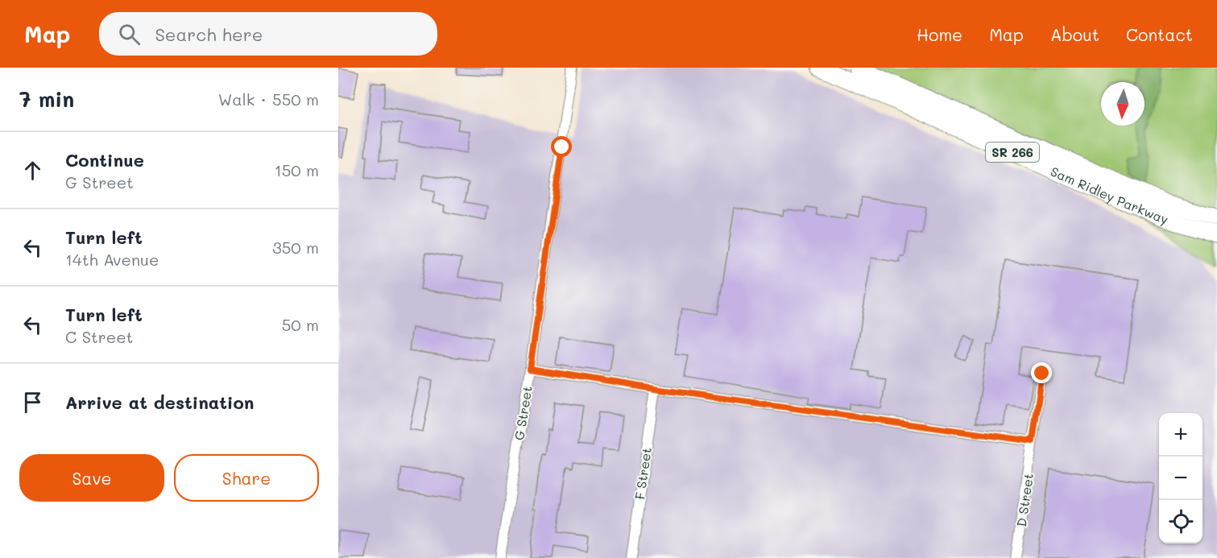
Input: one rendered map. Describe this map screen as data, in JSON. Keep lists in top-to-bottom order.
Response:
{
  "streets": {
    "main road": ["SR 266", "Sam Ridley Parkway"],
    "street": ["G Street", "F Street", "D Street"]
  },
  "north": "bottom",
  "page": {
    "header": "Map",
    "search": "Search here",
    "nav": [
      "Home",
      "Map",
      "About",
      "Contact"
    ],
    "heading": ["7 min", "Walk · 550 m"],
    "list": [
      ["Continue", "G Street", "150 m"],
      ["Turn left", "14th Avenue", "350 m"],
      ["Turn left", "C Street", "50 m"],
      "Arrive at destination"
    ],
    "map_buttons": ["+", "−"],
    "buttons": ["Save", "Share"]
  }
}
